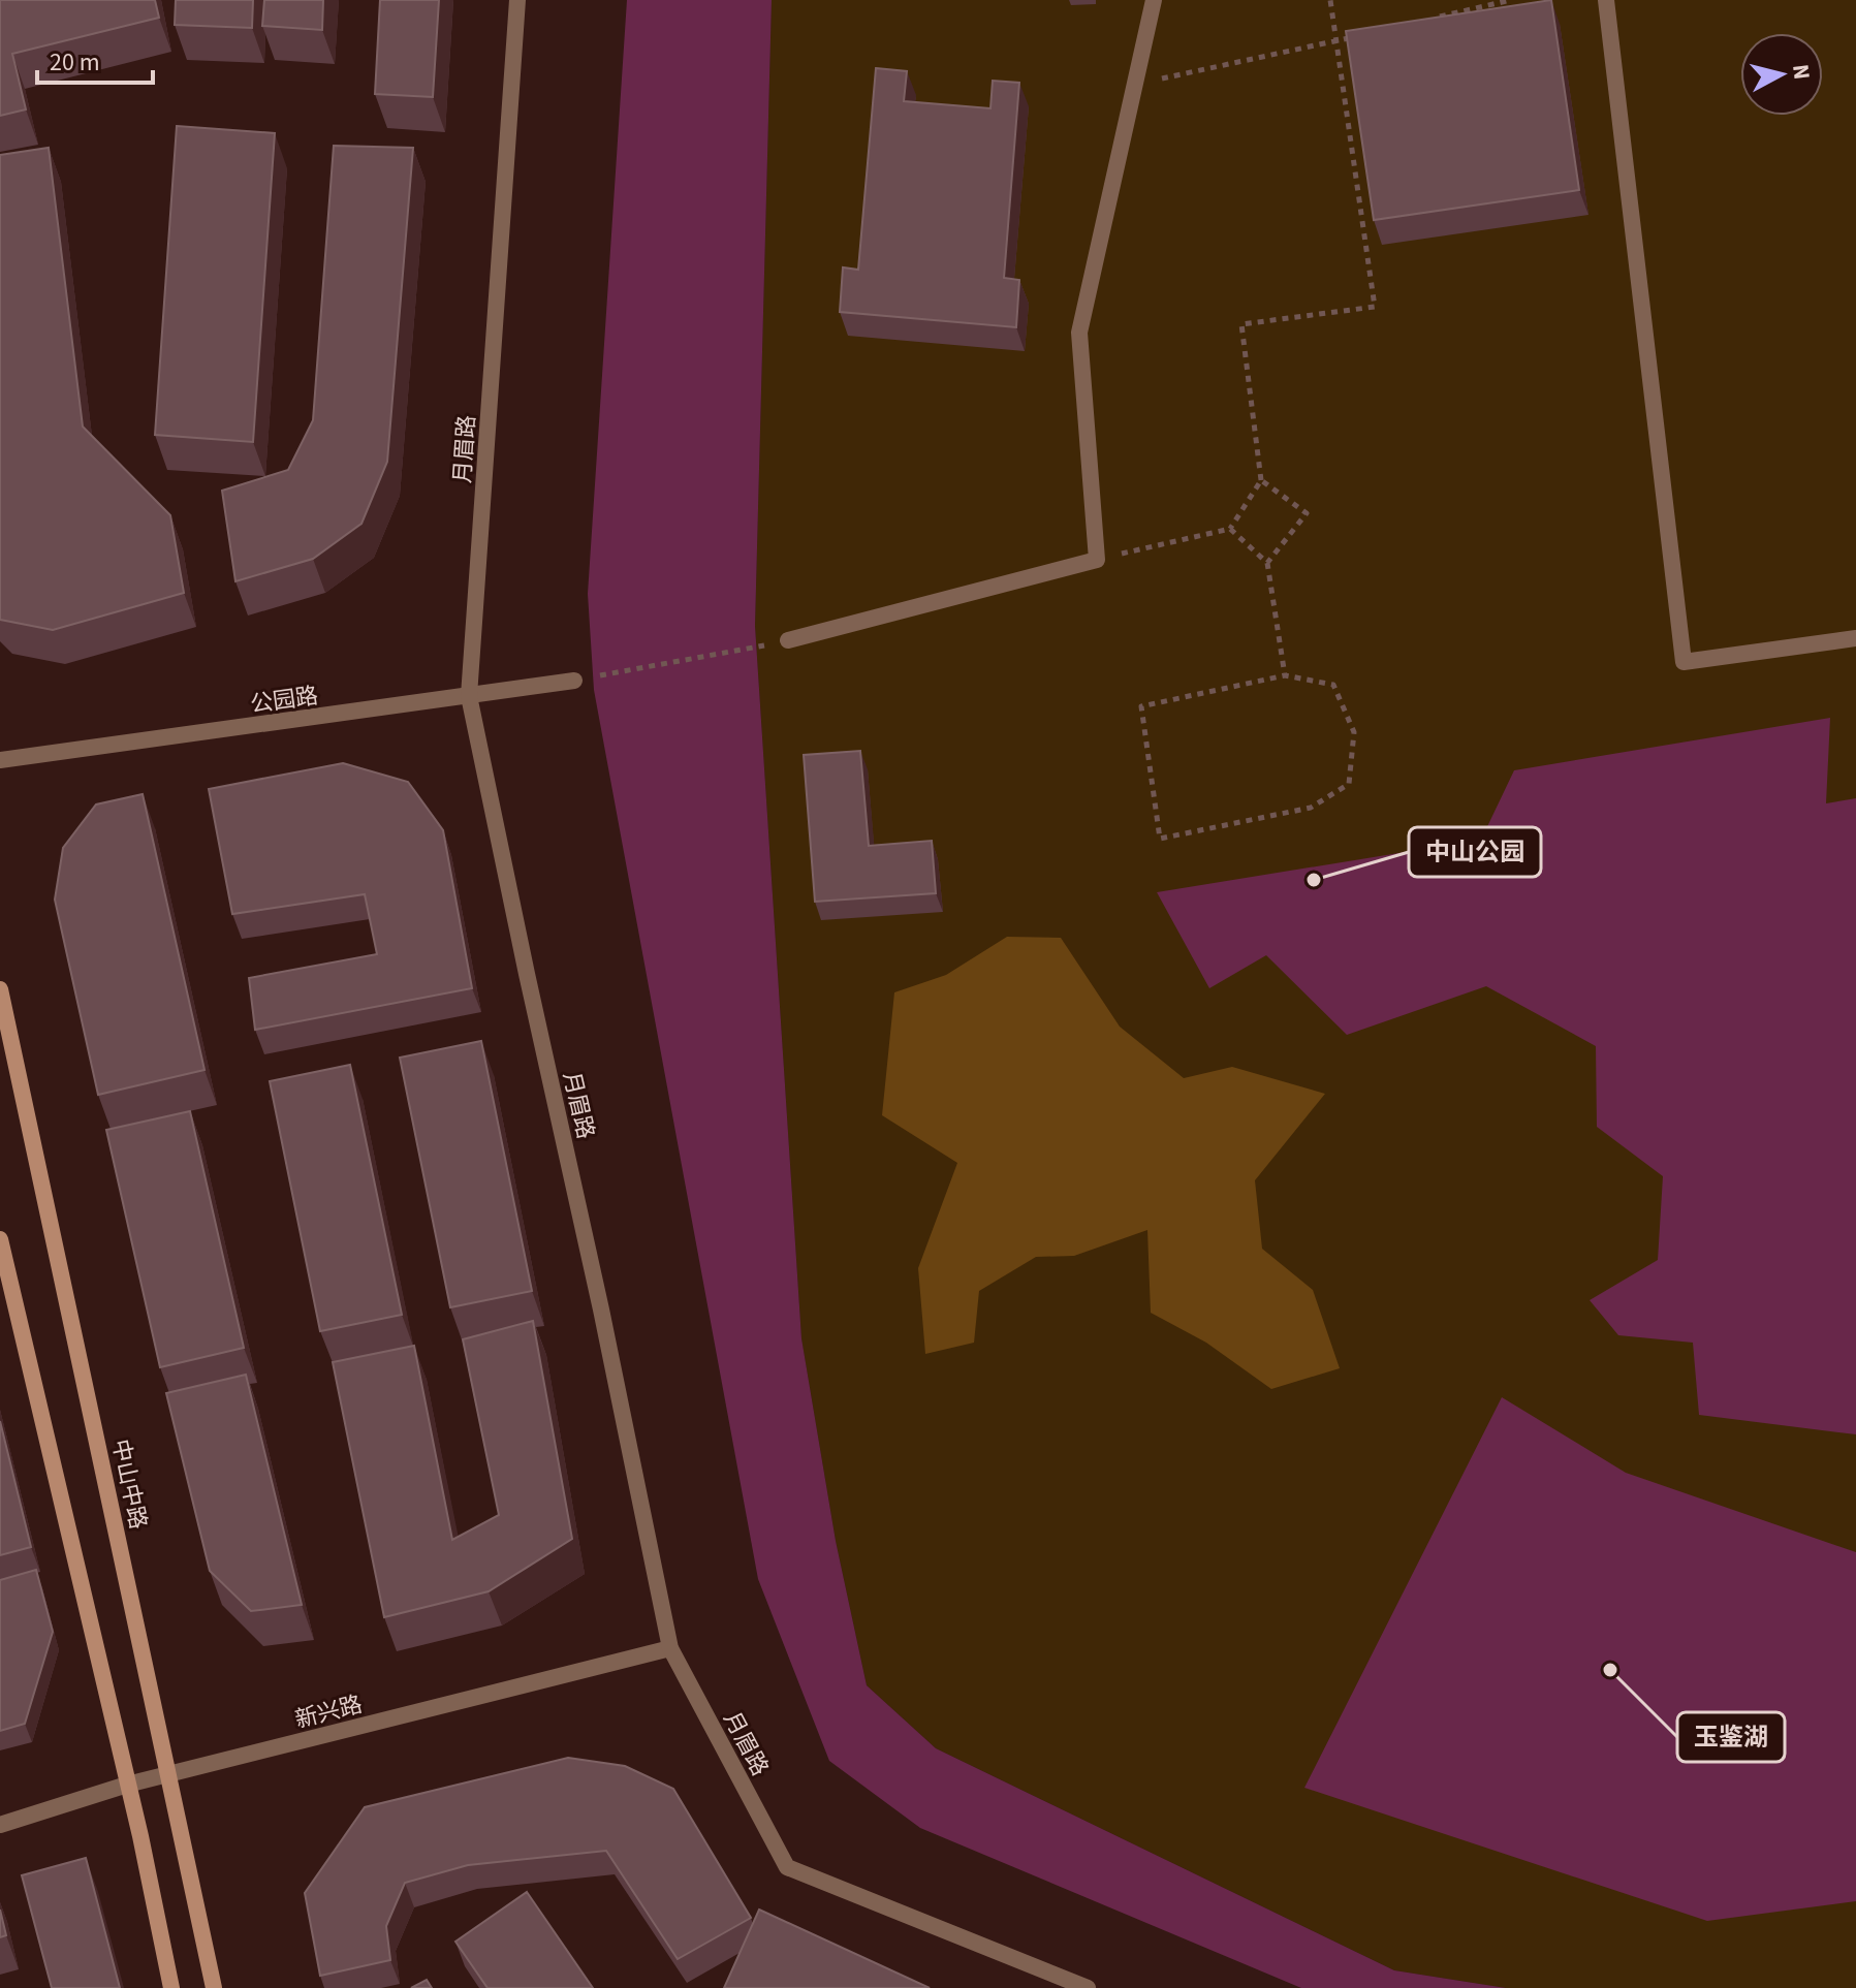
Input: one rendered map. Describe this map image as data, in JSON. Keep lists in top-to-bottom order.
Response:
{
  "streets": {
    "main road": ["中山中路"],
    "street": ["月眉路", "公园路", "新兴路"]
  },
  "crossings": [
    ["月眉路", "公园路"],
    ["月眉路", "新兴路"],
    ["中山中路", "新兴路"]
  ],
  "places": ["中山公园", "玉鉴湖"],
  "scale_bar": "20 m",
  "north": "right"
}
